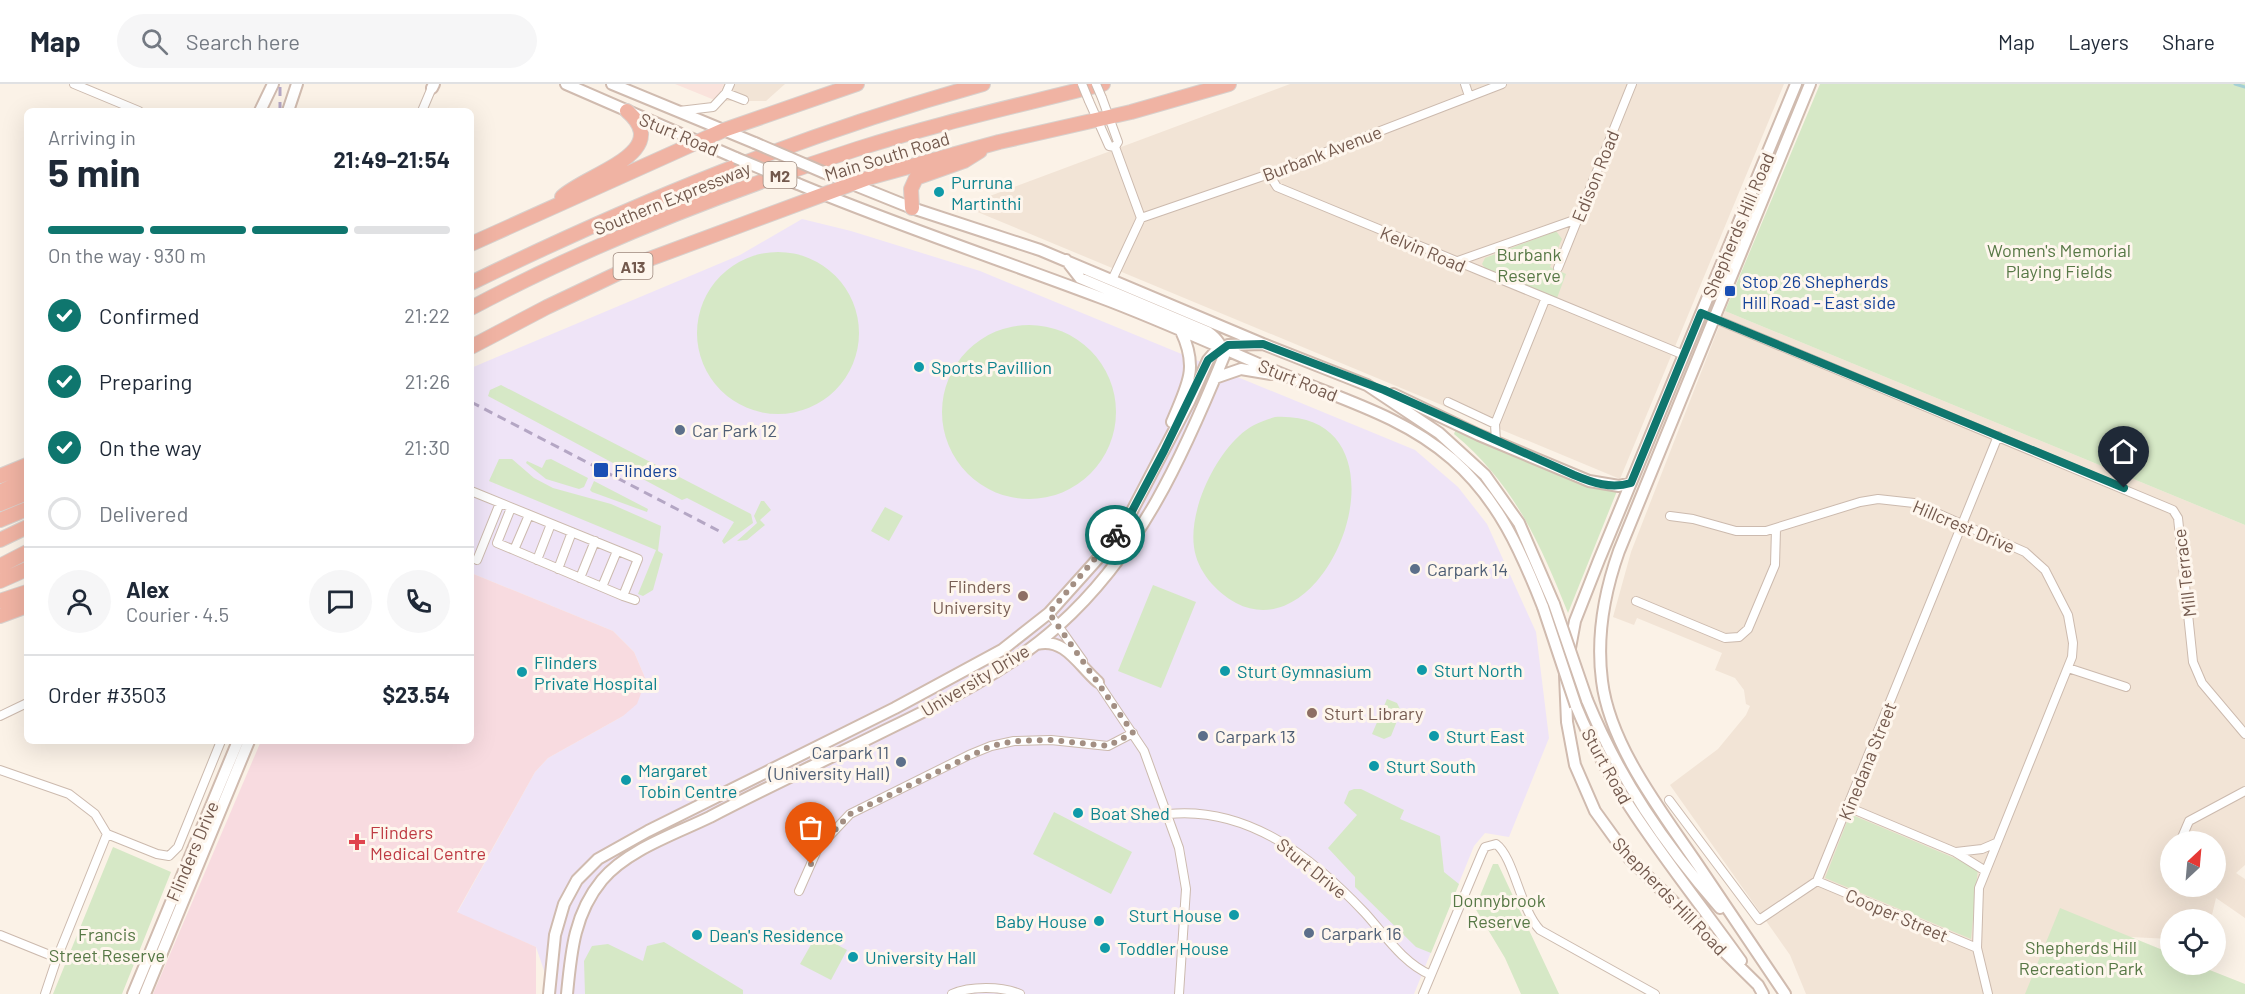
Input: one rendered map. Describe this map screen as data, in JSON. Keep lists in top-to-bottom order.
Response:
{
  "streets": {
    "highway": [
      "Main South Road",
      "M2",
      "Southern Expressway",
      "A13"
    ],
    "main road": [
      "Sturt Road",
      "Shepherds Hill Road",
      "University Drive",
      "Flinders Drive"
    ],
    "street": [
      "Burbank Avenue",
      "Edison Road",
      "Kelvin Road",
      "Hillcrest Drive",
      "Mill Terrace",
      "Kinedana Street",
      "Sturt Drive",
      "Cooper Street"
    ]
  },
  "crossings": [
    ["Sturt Road", "Main South Road"],
    ["Sturt Road", "Shepherds Hill Road"],
    ["Sturt Road", "University Drive"],
    ["Burbank Avenue", "Kelvin Road"],
    ["Shepherds Hill Road", "Kelvin Road"],
    ["Shepherds Hill Road", "Mill Terrace"],
    ["Hillcrest Drive", "Kinedana Street"],
    ["Hillcrest Drive", "Cooper Street"],
    ["Mill Terrace", "Kinedana Street"],
    ["Kinedana Street", "Cooper Street"]
  ],
  "parks": [
    "Women's Memorial Playing Fields",
    "Burbank Reserve",
    "Donnybrook Reserve",
    "Francis Street Reserve",
    "Shepherds Hill Recreation Park"
  ],
  "places": {
    "other": [
      "Purruna Martinthi",
      "Sports Pavillion",
      "Car Park 12",
      "Carpark 14",
      "Flinders University",
      "Sturt North",
      "Sturt Gymnasium",
      "Flinders Private Hospital",
      "Sturt Library",
      "Carpark 13",
      "Sturt East",
      "Carpark 11 (University Hall)",
      "Sturt South",
      "Margaret Tobin Centre",
      "Boat Shed",
      "Sturt House",
      "Baby House",
      "Carpark 16",
      "Dean's Residence",
      "Toddler House",
      "University Hall"
    ],
    "transit": ["Stop 26 Shepherds Hill Road - East side", "Flinders"],
    "health": ["Flinders Medical Centre"]
  },
  "north": "top right",
  "page": {
    "header": "Map",
    "search": "Search here",
    "nav": ["Map", "Layers", "Share"],
    "heading": ["5 min", "Arriving in", "21:49–21:54"],
    "panel": [
      "Alex",
      "Courier · 4.5",
      "Order #3503",
      "$23.54"
    ],
    "bar": "On the way · 930 m",
    "list": [
      ["Confirmed", "21:22"],
      ["Preparing", "21:26"],
      ["On the way", "21:30"],
      "Delivered"
    ]
  }
}
